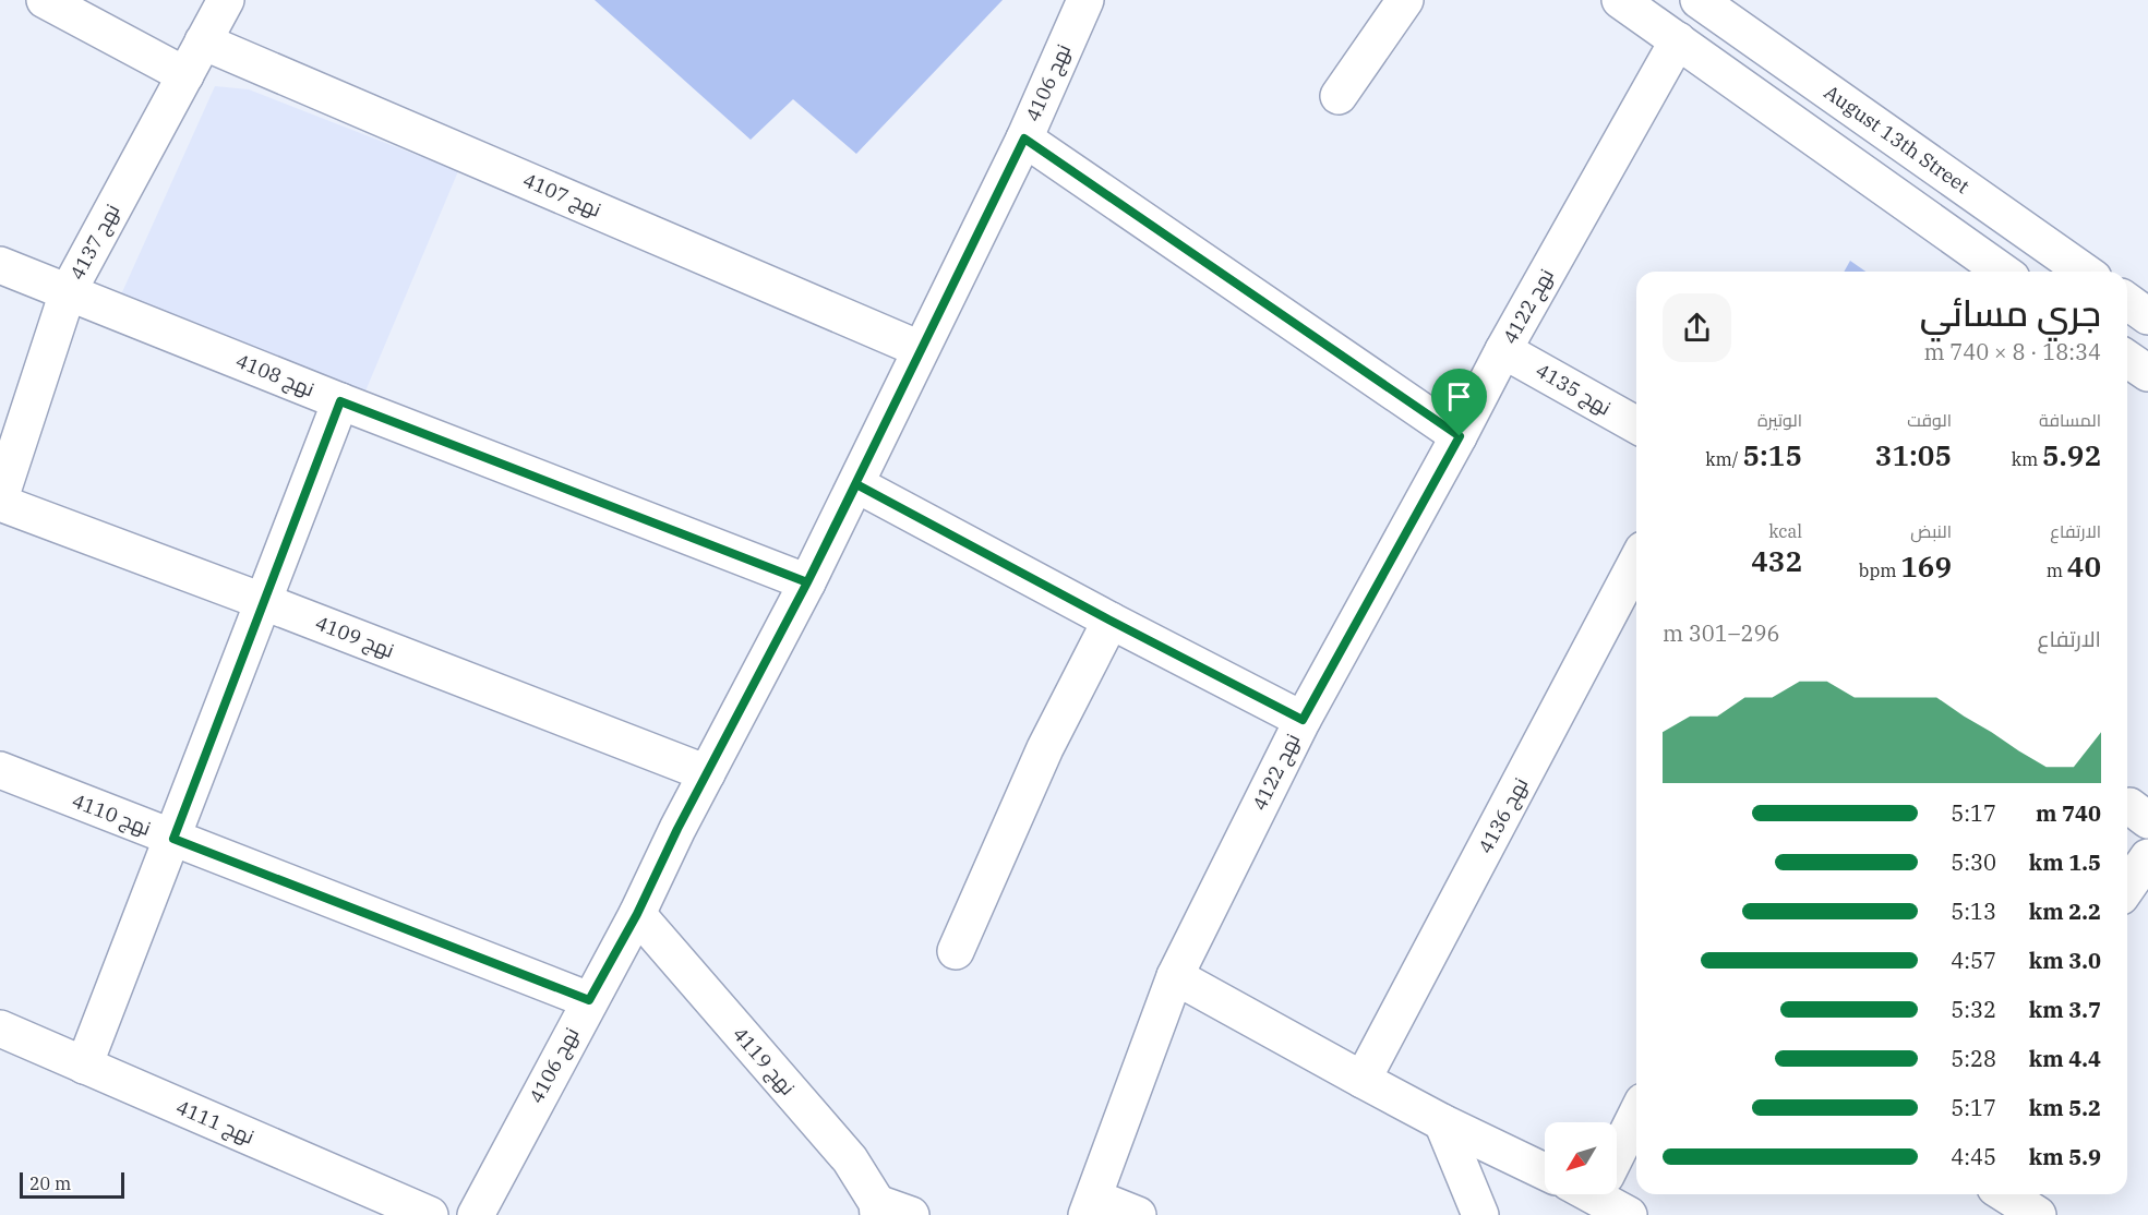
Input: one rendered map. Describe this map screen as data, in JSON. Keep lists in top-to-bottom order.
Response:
{
  "streets": {
    "street": [
      "نهج 4106",
      "August 13th Street",
      "نهج 4107",
      "نهج 4137",
      "نهج 4122",
      "نهج 4108",
      "نهج 4135",
      "نهج 4109",
      "نهج 4110",
      "نهج 4136",
      "نهج 4119",
      "نهج 4111"
    ]
  },
  "crossings": [
    ["نهج 4106", "نهج 4107"],
    ["نهج 4106", "نهج 4108"],
    ["نهج 4106", "نهج 4109"],
    ["نهج 4106", "نهج 4110"],
    ["نهج 4106", "نهج 4119"],
    ["نهج 4107", "نهج 4137"],
    ["نهج 4137", "نهج 4108"],
    ["نهج 4137", "نهج 4109"],
    ["نهج 4122", "نهج 4135"]
  ],
  "scale_bar": "20 m",
  "north": "bottom left",
  "page": {
    "heading": ["جري مسائي", "18:34 · 8 × 740 m"],
    "stats": [
      ["المسافة", "5.92 km"],
      ["الوقت", "31:05"],
      ["الوتيرة", "5:15 /km"],
      ["الارتفاع", "40 m"],
      ["النبض", "169 bpm"],
      ["kcal", "432"]
    ],
    "chart": ["الارتفاع", "296–301 m"],
    "list": [
      {
        "name": "740 m",
        "note": "5:17"
      },
      {
        "name": "1.5 km",
        "note": "5:30"
      },
      {
        "name": "2.2 km",
        "note": "5:13"
      },
      {
        "name": "3.0 km",
        "note": "4:57"
      },
      {
        "name": "3.7 km",
        "note": "5:32"
      },
      {
        "name": "4.4 km",
        "note": "5:28"
      },
      {
        "name": "5.2 km",
        "note": "5:17"
      },
      {
        "name": "5.9 km",
        "note": "4:45"
      }
    ],
    "scale": "20 m"
  }
}
